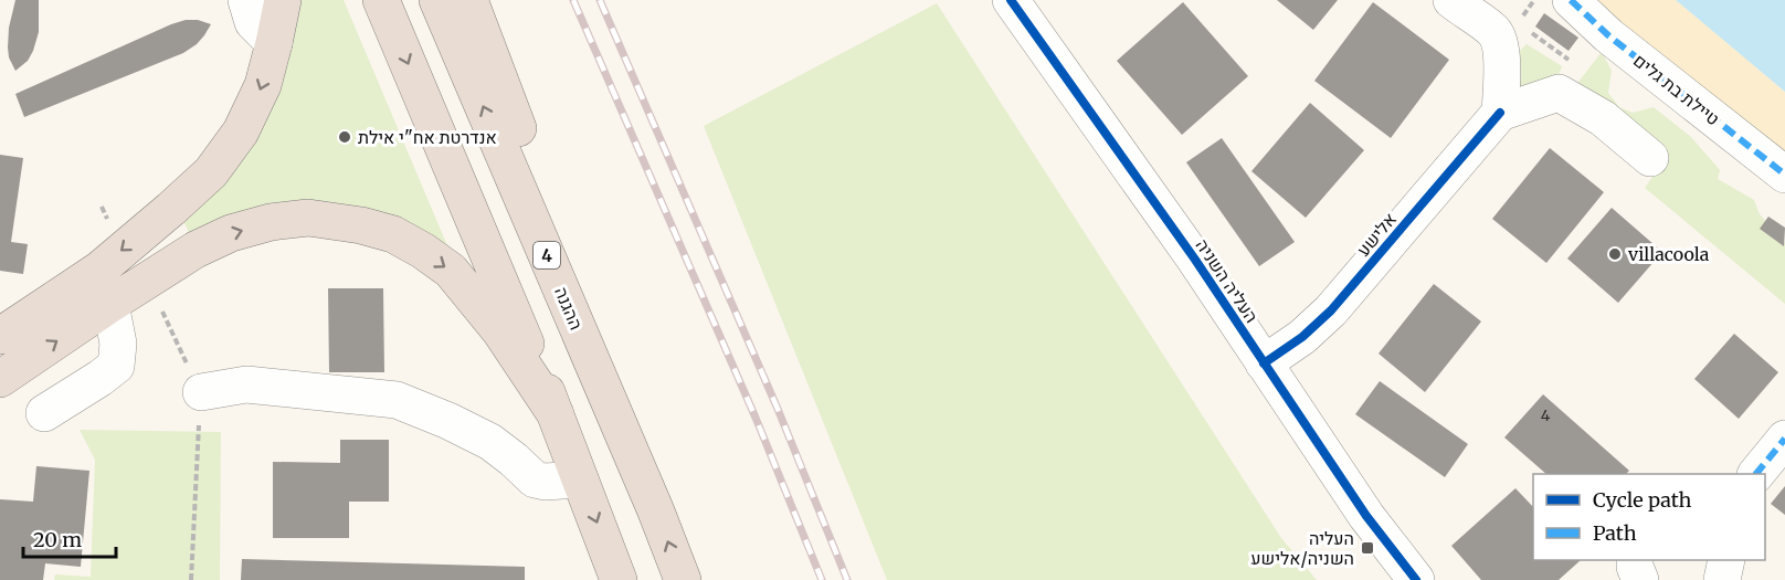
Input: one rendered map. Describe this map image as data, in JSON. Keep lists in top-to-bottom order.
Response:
{
  "streets": {
    "highway": ["4", "ההגנה"],
    "street": ["טיילת בת גלים", "אלישע", "העליה השניה"]
  },
  "crossings": [
    ["אלישע", "העליה השניה"]
  ],
  "places": {
    "other": ["אנדרטת אח\"י אילת", "villacoola"],
    "transit": ["העליה השניה/אלישע"]
  },
  "house_numbers": ["4"],
  "legend": ["Cycle path", "Path"],
  "scale_bar": "20 m"
}
